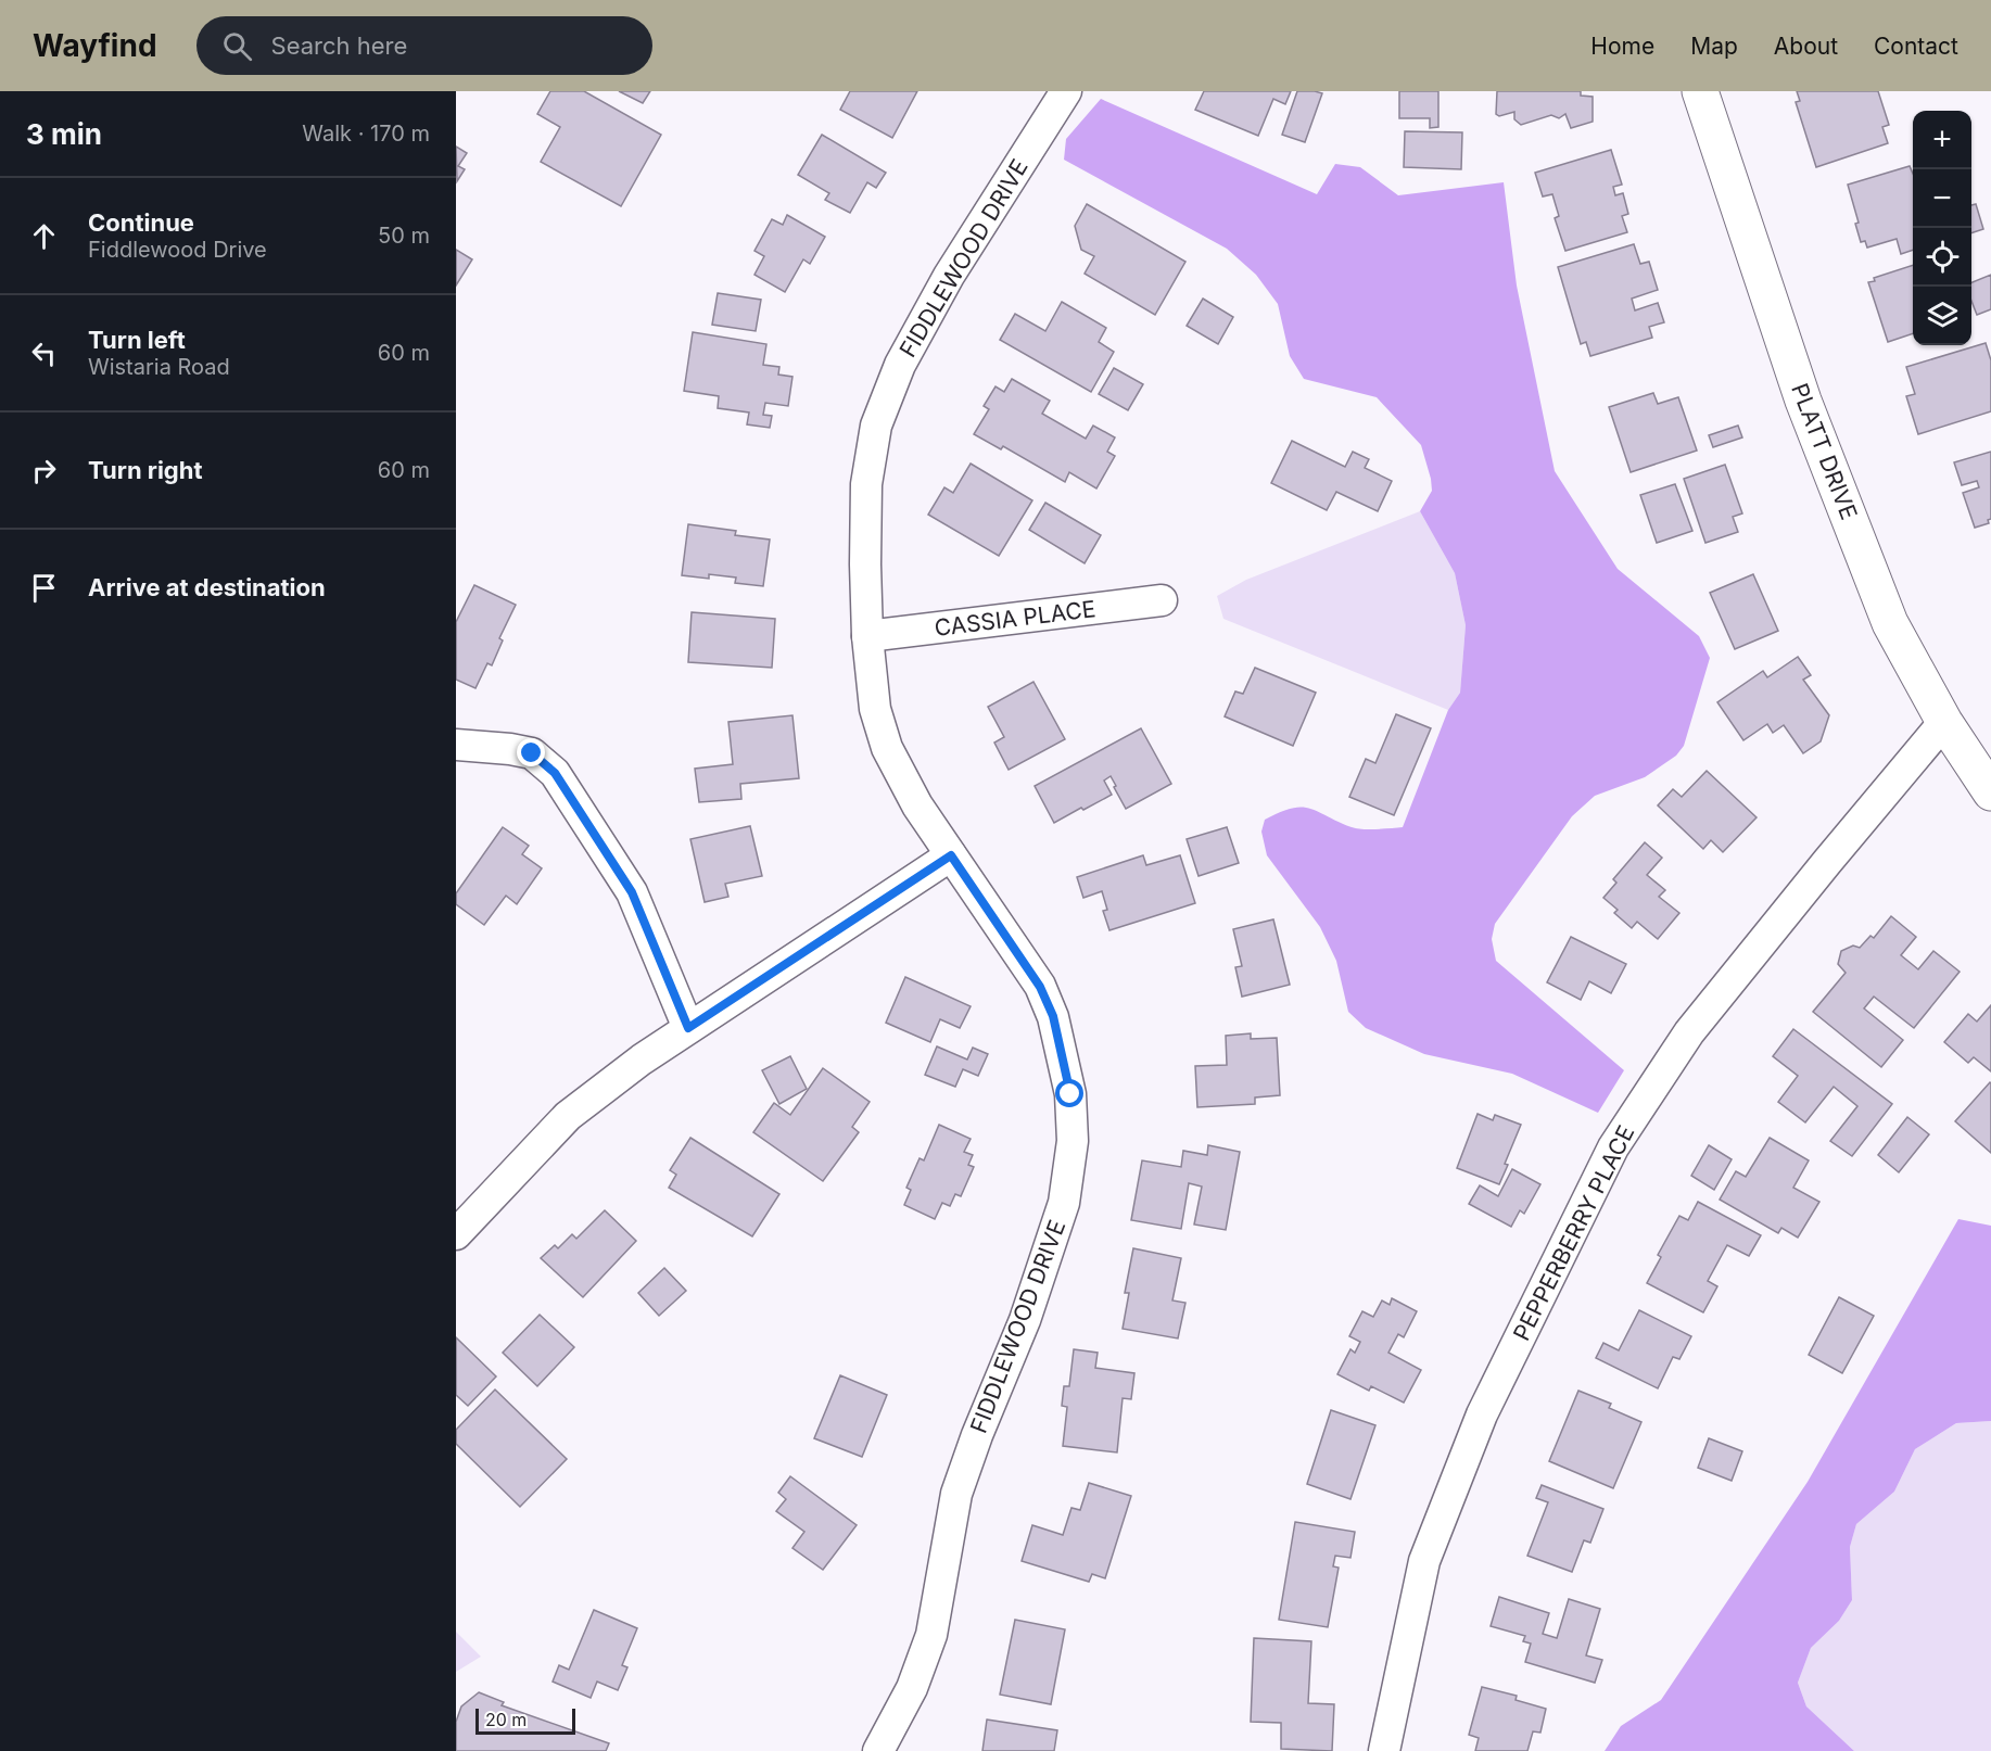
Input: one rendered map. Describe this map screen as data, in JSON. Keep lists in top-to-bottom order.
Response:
{
  "streets": {
    "street": [
      "FIDDLEWOOD DRIVE",
      "PLATT DRIVE",
      "CASSIA PLACE",
      "PEPPERBERRY PLACE"
    ]
  },
  "crossings": [
    ["FIDDLEWOOD DRIVE", "CASSIA PLACE"],
    ["PLATT DRIVE", "PEPPERBERRY PLACE"]
  ],
  "scale_bar": "20 m",
  "page": {
    "header": "Wayfind",
    "search": "Search here",
    "nav": [
      "Home",
      "Map",
      "About",
      "Contact"
    ],
    "heading": ["3 min", "Walk · 170 m"],
    "map_buttons": ["+", "−"],
    "list": [
      ["Continue", "Fiddlewood Drive", "50 m"],
      ["Turn left", "Wistaria Road", "60 m"],
      ["Turn right", "60 m"],
      "Arrive at destination"
    ],
    "scale": "20 m"
  }
}
